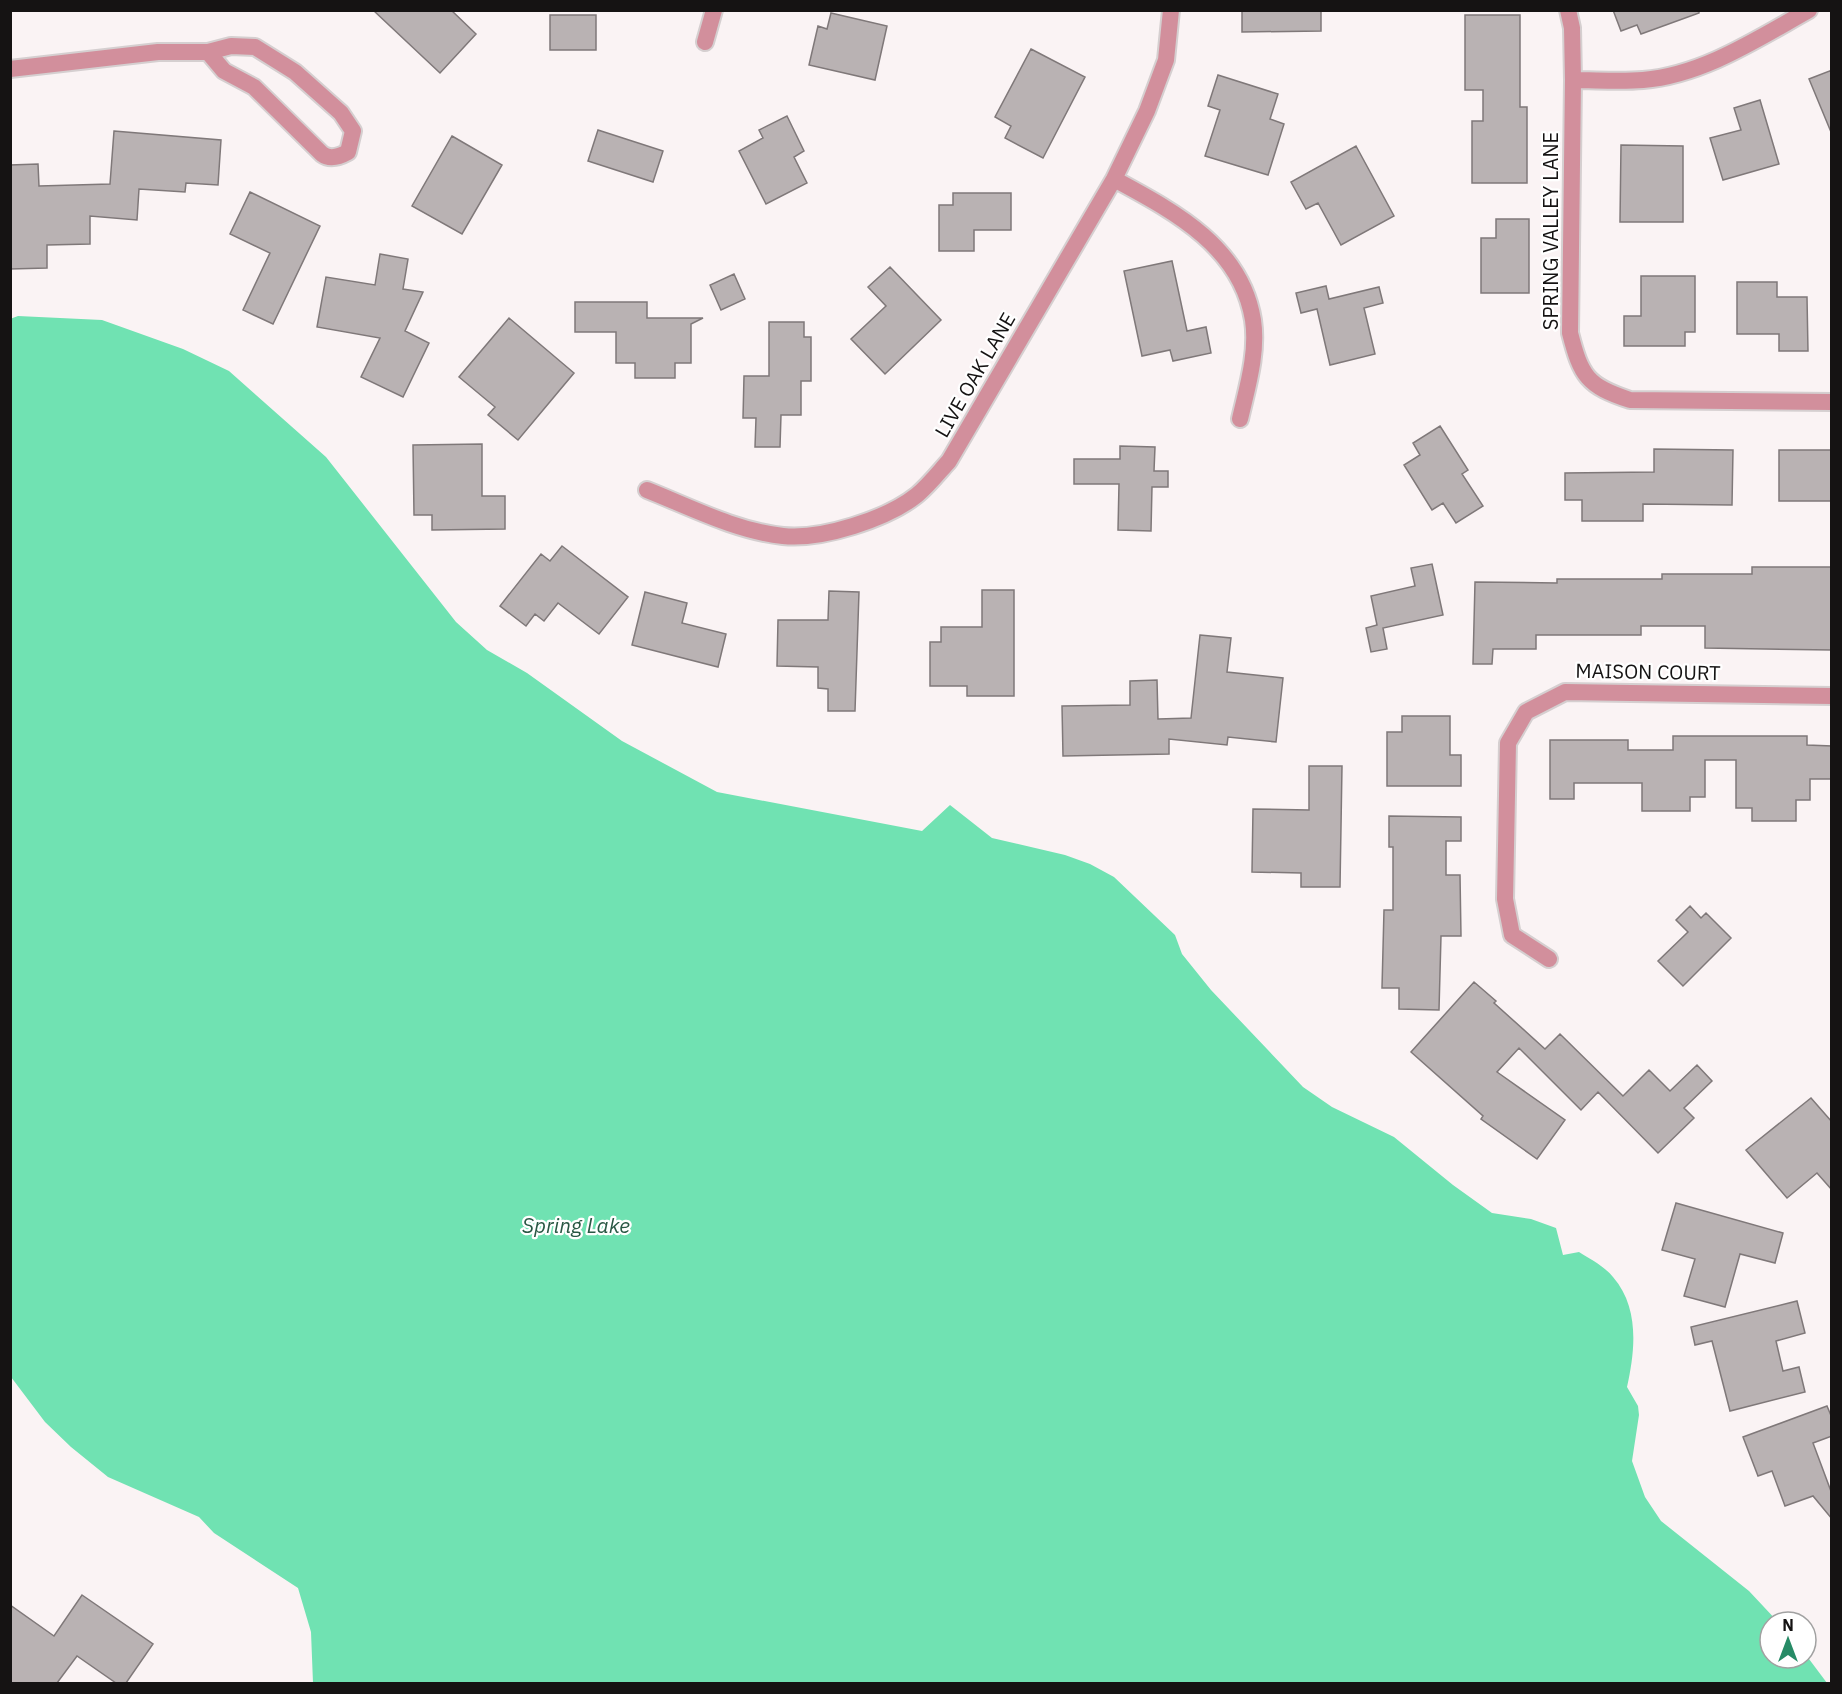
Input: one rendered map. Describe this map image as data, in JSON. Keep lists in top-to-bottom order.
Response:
{
  "streets": {
    "street": ["SPRING VALLEY LANE", "LIVE OAK LANE", "MAISON COURT"]
  },
  "water": ["Spring Lake"],
  "north": "top"
}
